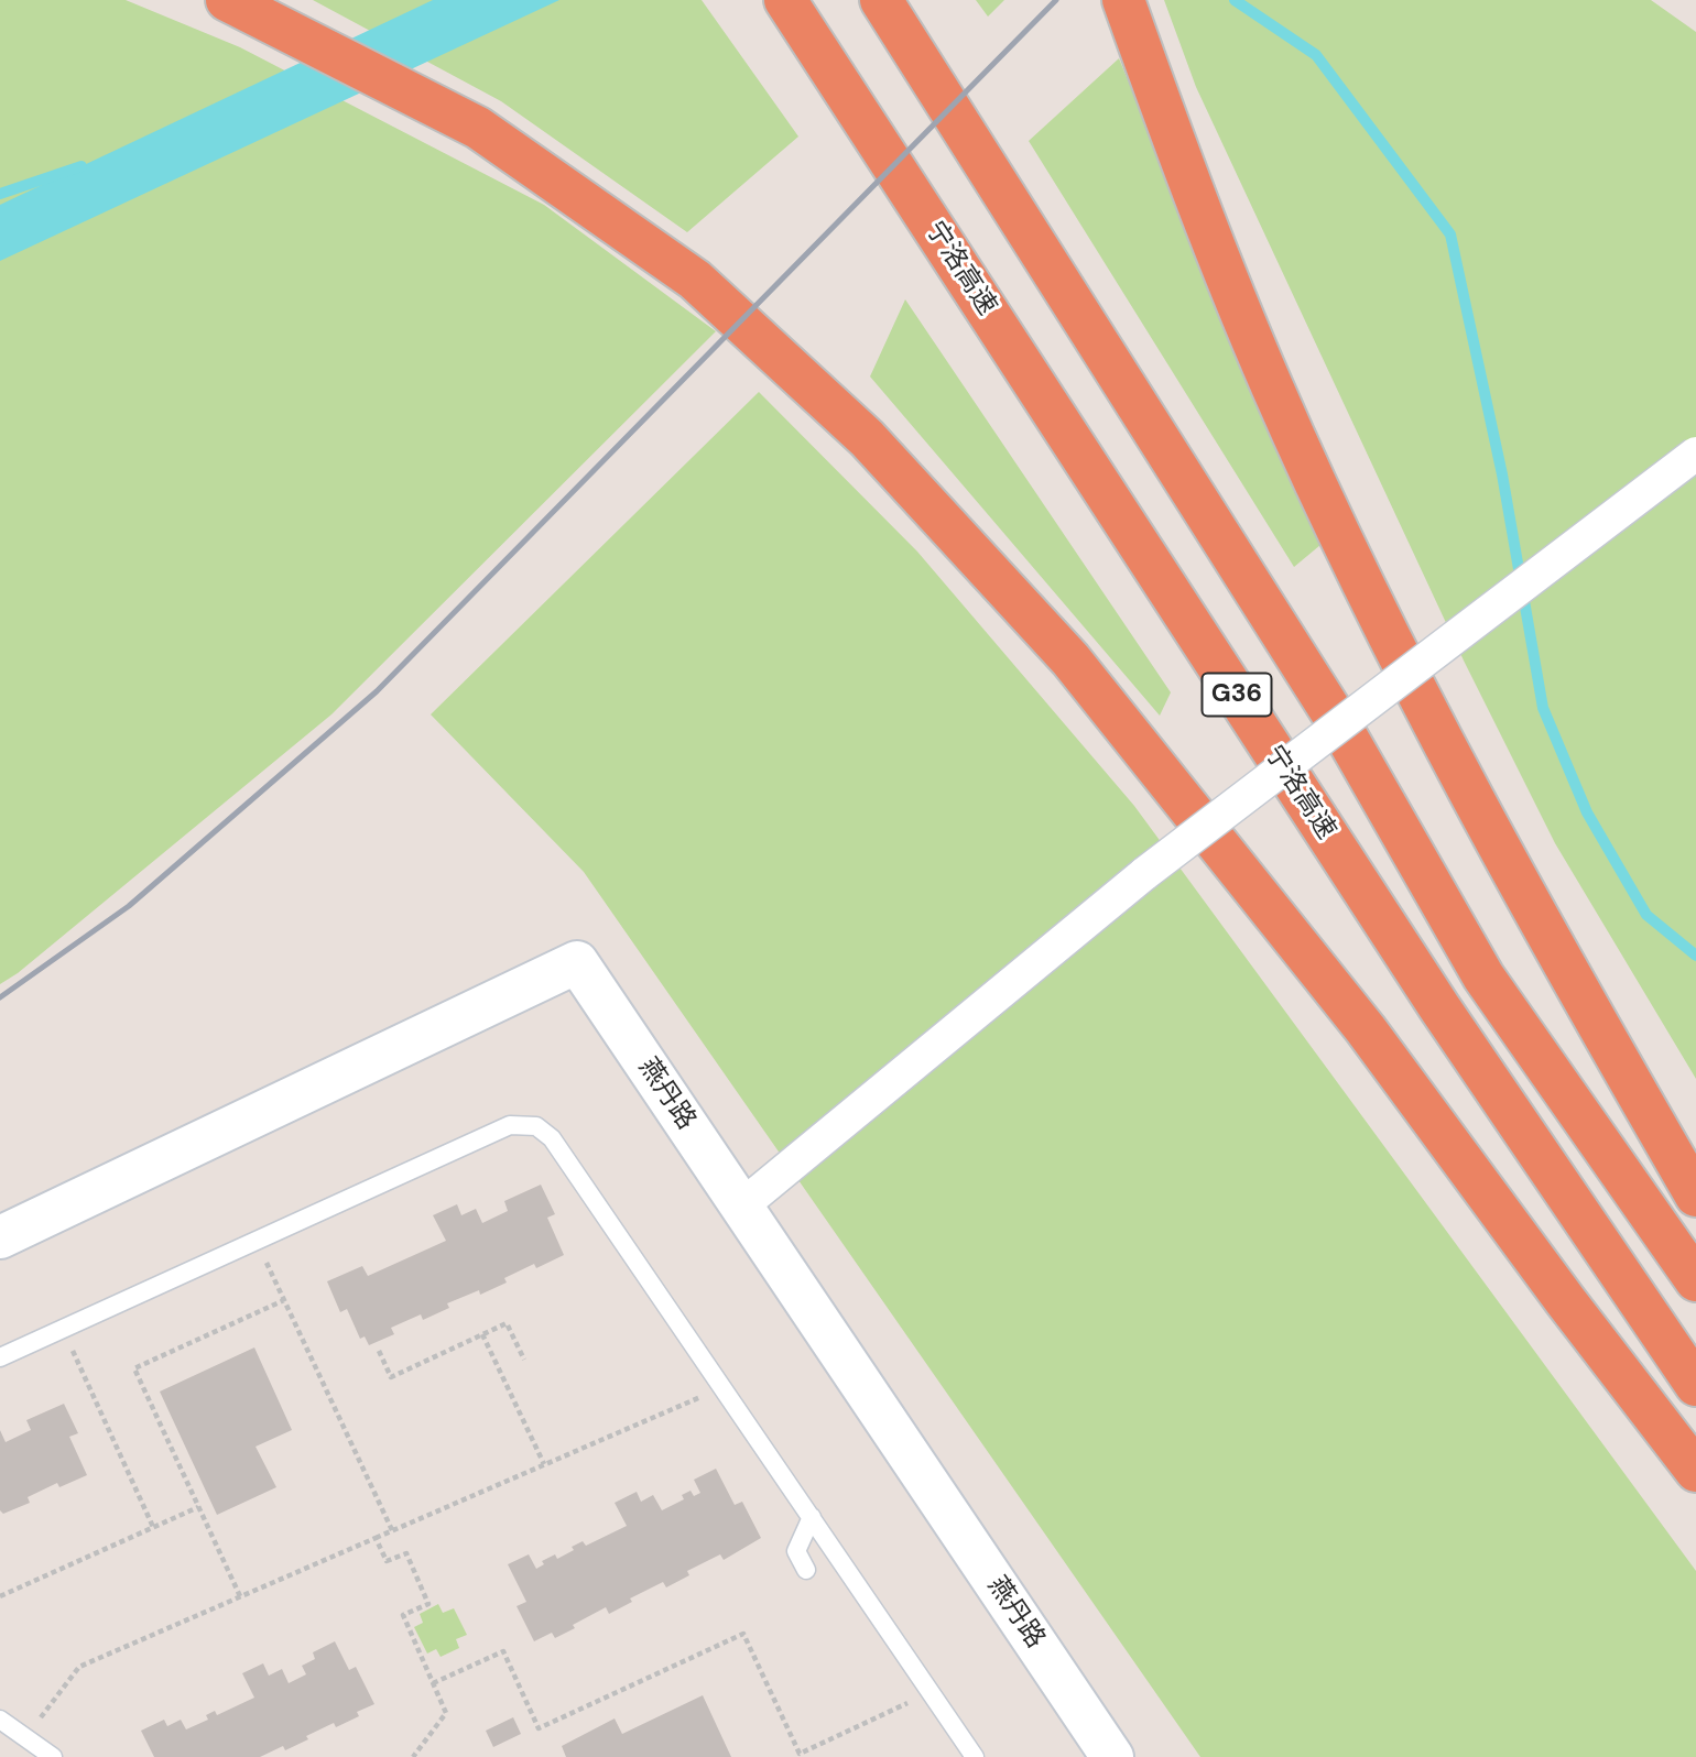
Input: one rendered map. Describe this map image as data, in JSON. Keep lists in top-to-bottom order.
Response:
{
  "streets": {
    "highway": ["宁洛高速", "G36"],
    "street": ["燕丹路"]
  }
}
